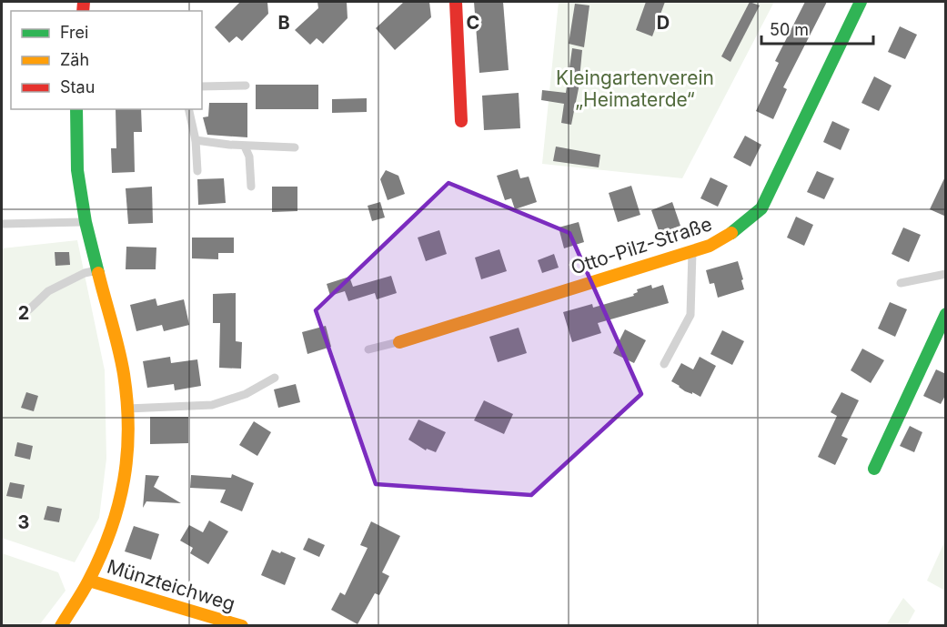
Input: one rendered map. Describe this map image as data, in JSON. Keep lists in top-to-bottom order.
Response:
{
  "streets": {
    "street": ["Otto-Pilz-Straße", "Münzteichweg"]
  },
  "parks": ["Kleingartenverein „Heimaterde“"],
  "legend": ["Frei", "Zäh", "Stau"],
  "scale_bar": "50 m",
  "grid": {
    "columns": ["B", "C", "D"],
    "rows": ["2", "3"]
  }
}
